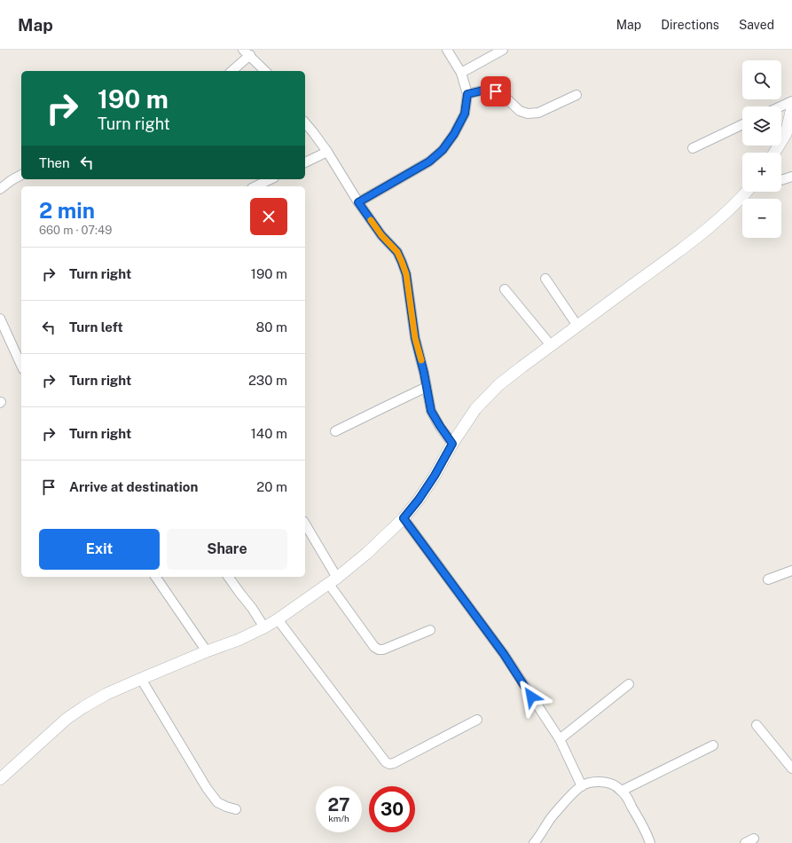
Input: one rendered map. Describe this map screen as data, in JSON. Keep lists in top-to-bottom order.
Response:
{
  "page": {
    "header": "Map",
    "nav": ["Map", "Directions", "Saved"],
    "map_buttons": ["+", "−"],
    "turn": ["190 m", "Turn right"],
    "then": "Then",
    "heading": ["2 min", "660 m · 07:49"],
    "list": [
      {
        "name": "Turn right",
        "value": "190 m"
      },
      {
        "name": "Turn left",
        "value": "80 m"
      },
      {
        "name": "Turn right",
        "value": "230 m"
      },
      {
        "name": "Turn right",
        "value": "140 m"
      },
      {
        "name": "Arrive at destination",
        "value": "20 m"
      }
    ],
    "buttons": ["Exit", "Share"],
    "speed": "27 km/h",
    "limit": "30"
  }
}
